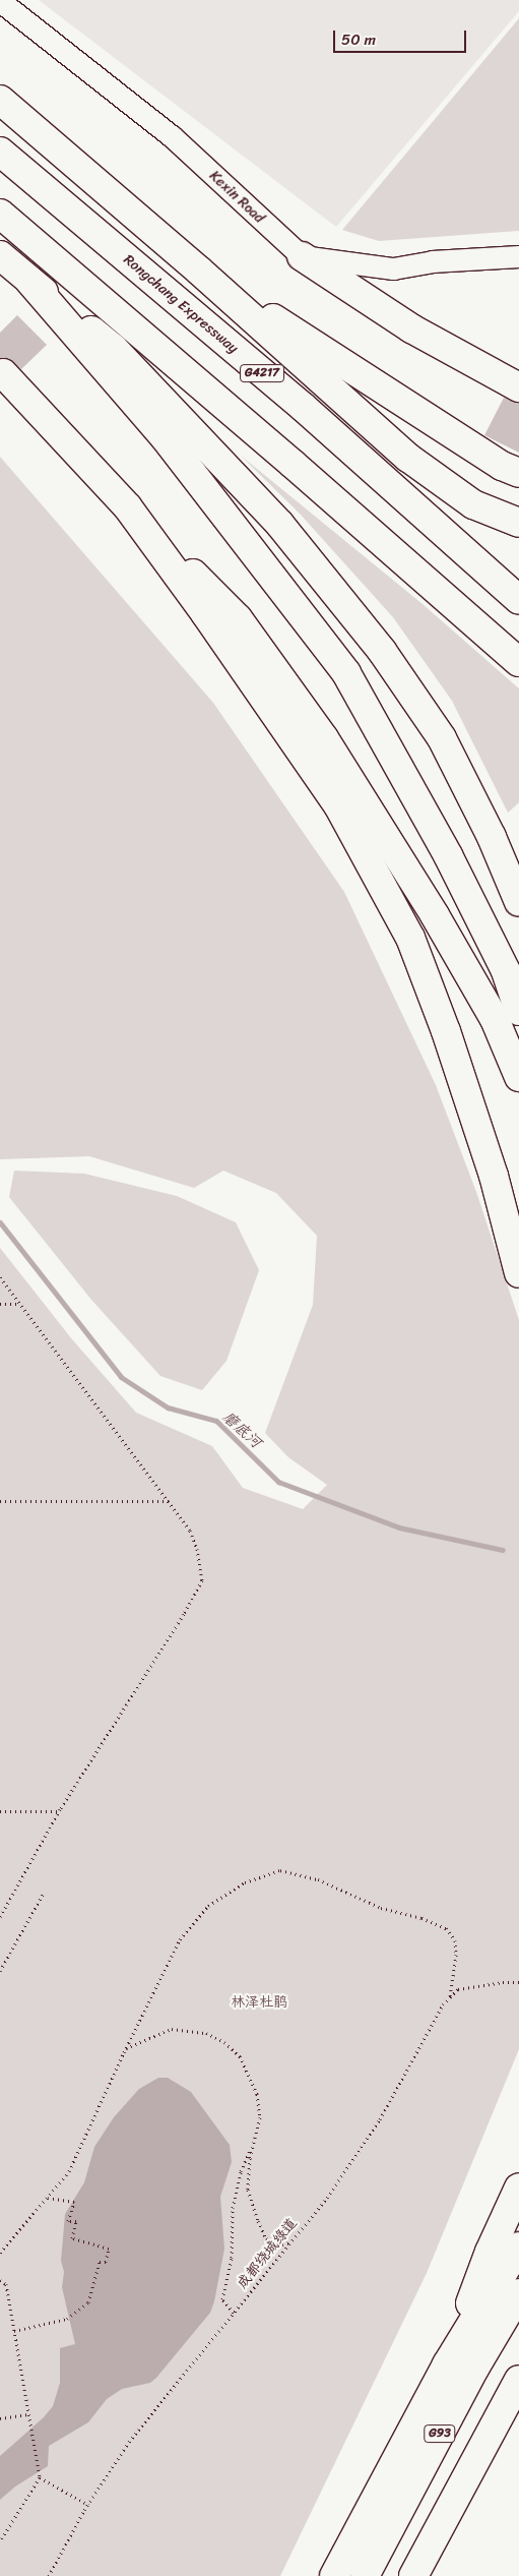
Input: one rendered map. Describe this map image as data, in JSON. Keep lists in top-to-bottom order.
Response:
{
  "streets": {
    "highway": ["Rongchang Expressway", "G4217", "G93"],
    "main road": ["Kexin Road"],
    "path": ["成都绕城绿道"]
  },
  "water": ["磨底河"],
  "parks": ["林泽杜鹃"],
  "scale_bar": "50 m"
}
